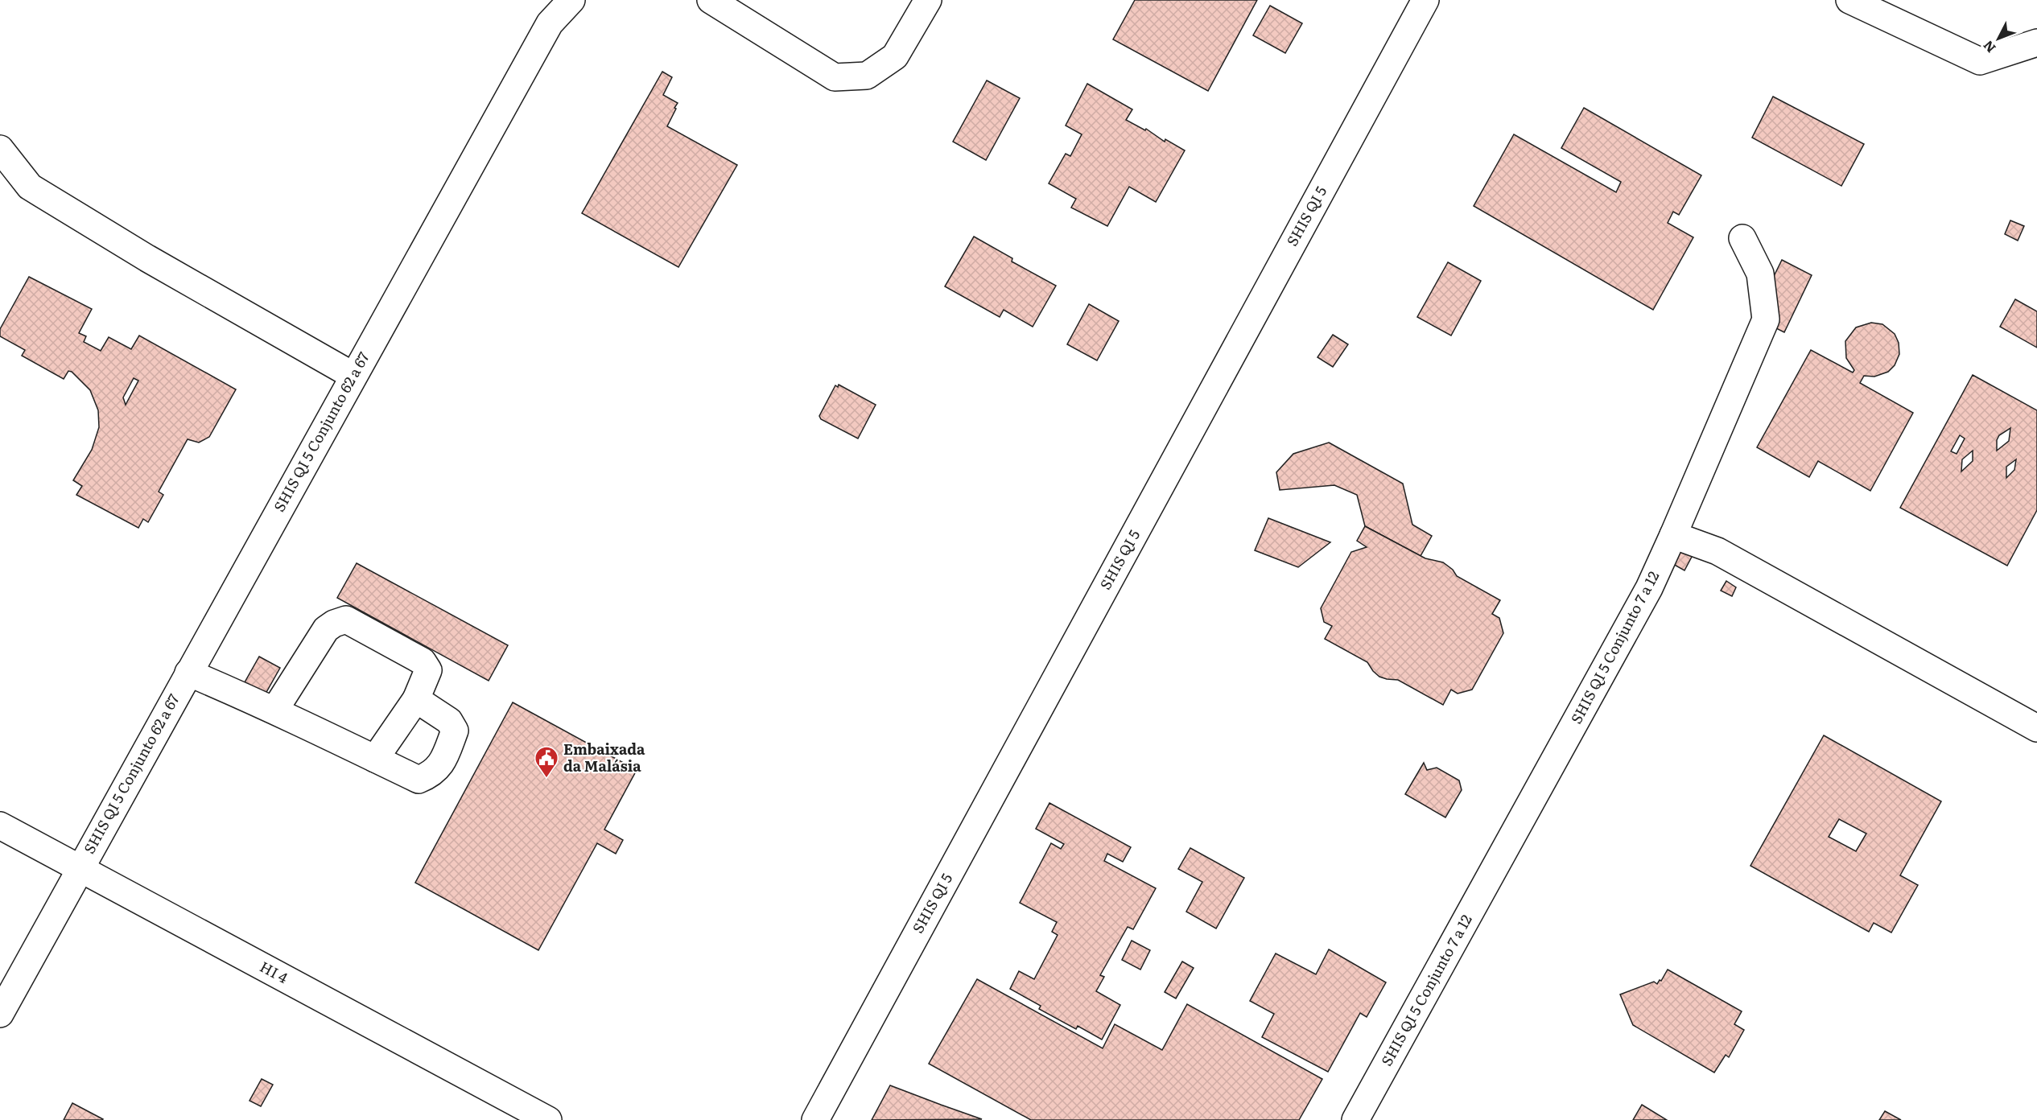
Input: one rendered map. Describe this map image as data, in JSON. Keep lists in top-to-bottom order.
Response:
{
  "streets": {
    "street": [
      "SHIS QI 5",
      "SHIS QI 5 Conjunto 62 a 67",
      "SHIS QI 5 Conjunto 7 a 12",
      "HI 4"
    ]
  },
  "crossings": [
    ["SHIS QI 5 Conjunto 62 a 67", "HI 4"]
  ],
  "places": {
    "public building": ["Embaixada da Malásia"]
  },
  "north": "bottom left"
}
